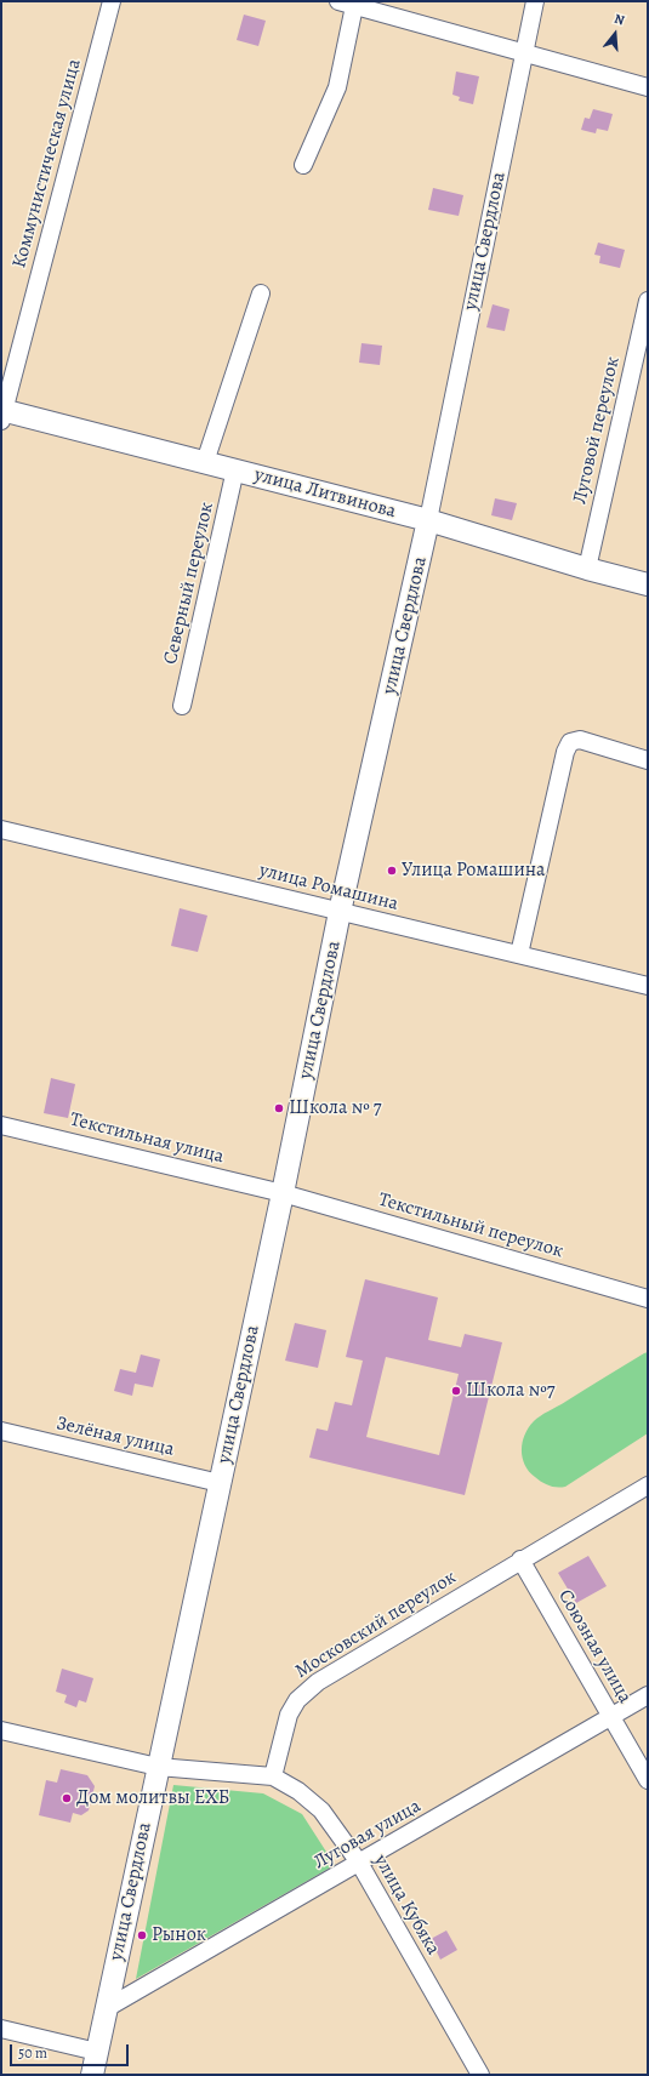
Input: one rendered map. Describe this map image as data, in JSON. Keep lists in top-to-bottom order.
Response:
{
  "streets": {
    "main road": ["улица Свердлова", "улица Литвинова"],
    "street": [
      "Коммунистическая улица",
      "Луговой переулок",
      "Северный переулок",
      "улица Ромашина",
      "Текстильная улица",
      "Текстильный переулок",
      "Зелёная улица",
      "Московский переулок",
      "Союзная улица",
      "Луговая улица",
      "улица Кубяка"
    ]
  },
  "crossings": [
    ["Коммунистическая улица", "улица Литвинова"],
    ["улица Свердлова", "улица Литвинова"],
    ["улица Свердлова", "улица Ромашина"],
    ["улица Свердлова", "Текстильная улица"],
    ["улица Свердлова", "Текстильный переулок"],
    ["улица Свердлова", "Зелёная улица"],
    ["улица Свердлова", "Луговая улица"],
    ["Луговой переулок", "улица Литвинова"],
    ["улица Литвинова", "Северный переулок"],
    ["Текстильная улица", "Текстильный переулок"],
    ["Московский переулок", "Союзная улица"],
    ["Московский переулок", "улица Кубяка"],
    ["Союзная улица", "Луговая улица"],
    ["Луговая улица", "улица Кубяка"]
  ],
  "places": [
    "Улица Ромашина",
    "Школа № 7",
    "Школа №7",
    "Дом молитвы ЕХБ",
    "Рынок"
  ],
  "scale_bar": "50 m",
  "north": "top"
}
